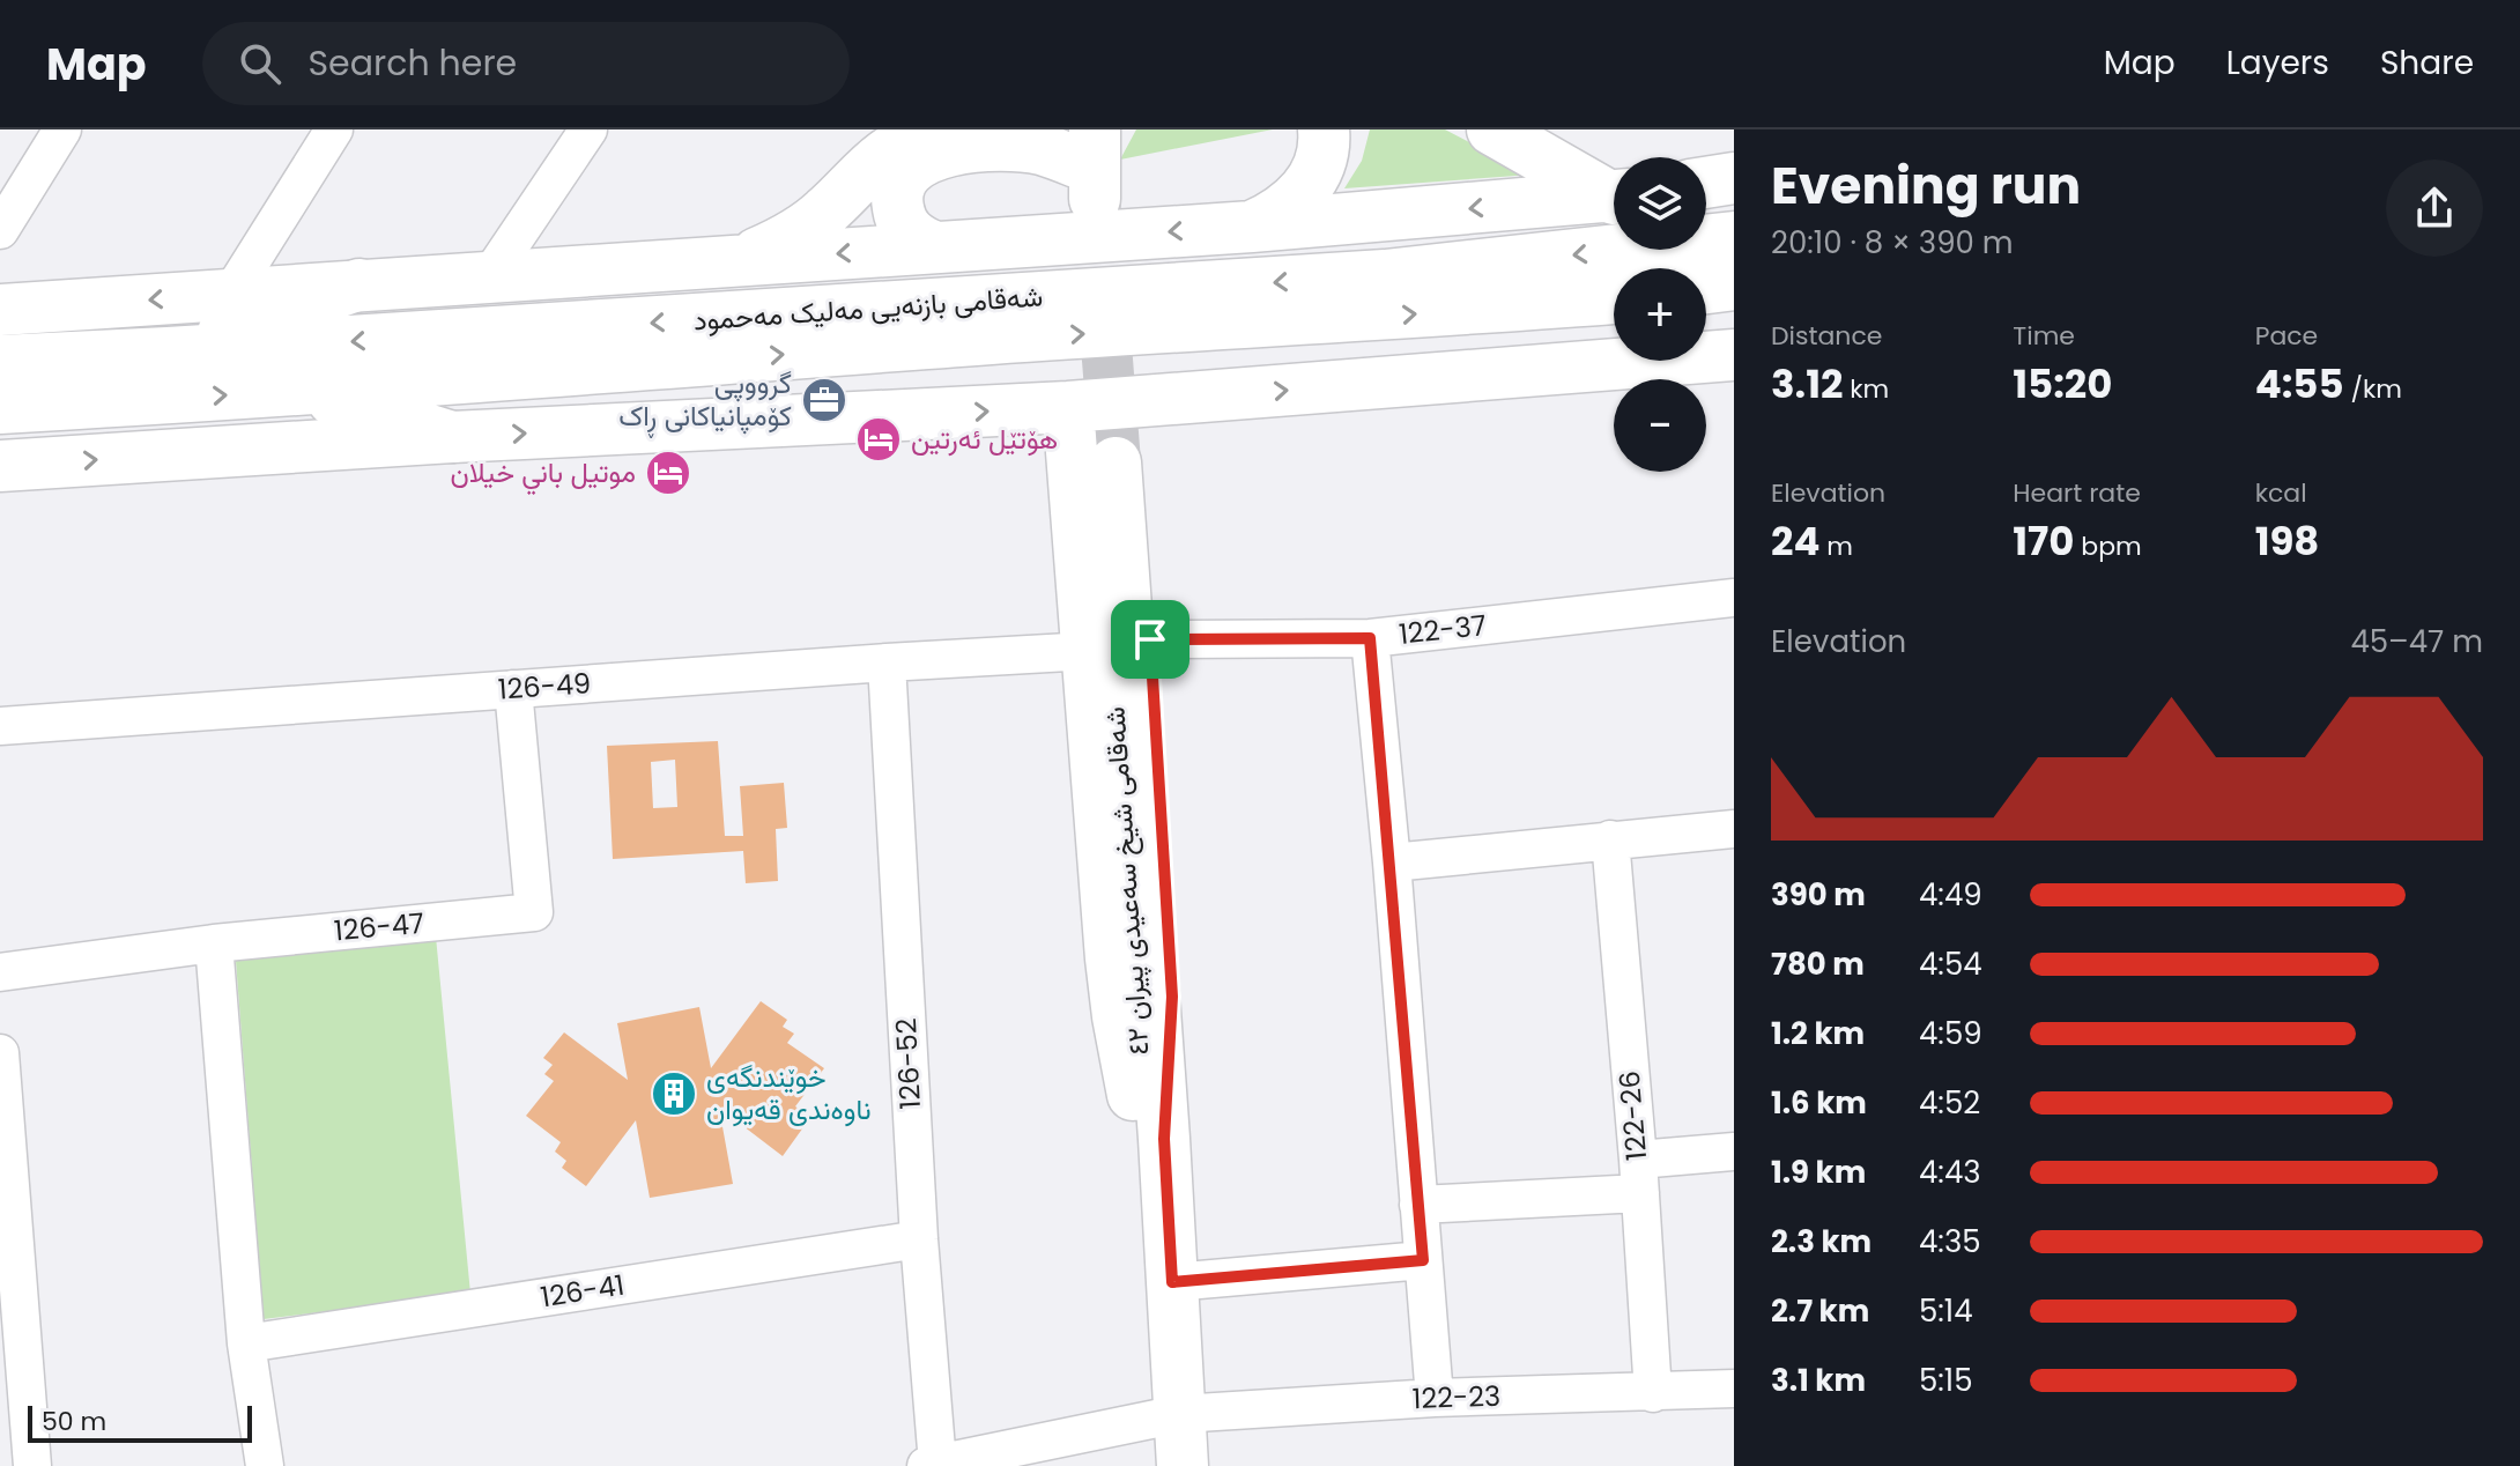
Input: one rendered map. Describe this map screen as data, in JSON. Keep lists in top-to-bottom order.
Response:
{
  "streets": {
    "main road": ["شەقامی بازنەیی مەلیک مەحمود", "شەقامی شیخ سەعیدی پیران ٤٢"],
    "street": [
      "122-37",
      "126-49",
      "126-47",
      "126-52",
      "122-26",
      "126-41",
      "122-23"
    ]
  },
  "crossings": [
    ["126-49", "126-47"],
    ["126-49", "126-52"],
    ["شەقامی شیخ سەعیدی پیران ٤٢", "122-23"],
    ["126-52", "126-41"],
    ["126-52", "122-23"],
    ["122-26", "122-23"]
  ],
  "places": {
    "office": ["گرووپی کۆمپانیاکانی ڕاک"],
    "hotel": ["هۆتێل ئەرتین", "موتيل باني خيلان"],
    "building": ["خوێندنگەی ناوەندی قەیوان"]
  },
  "scale_bar": "50 m",
  "page": {
    "header": "Map",
    "search": "Search here",
    "nav": ["Map", "Layers", "Share"],
    "heading": ["Evening run", "20:10 · 8 × 390 m"],
    "map_buttons": ["+", "−"],
    "stats": [
      ["Distance", "3.12 km"],
      ["Time", "15:20"],
      ["Pace", "4:55 /km"],
      ["Elevation", "24 m"],
      ["Heart rate", "170 bpm"],
      ["kcal", "198"]
    ],
    "chart": ["Elevation", "45–47 m"],
    "list": [
      {
        "name": "390 m",
        "note": "4:49"
      },
      {
        "name": "780 m",
        "note": "4:54"
      },
      {
        "name": "1.2 km",
        "note": "4:59"
      },
      {
        "name": "1.6 km",
        "note": "4:52"
      },
      {
        "name": "1.9 km",
        "note": "4:43"
      },
      {
        "name": "2.3 km",
        "note": "4:35"
      },
      {
        "name": "2.7 km",
        "note": "5:14"
      },
      {
        "name": "3.1 km",
        "note": "5:15"
      }
    ],
    "scale": "50 m"
  }
}
